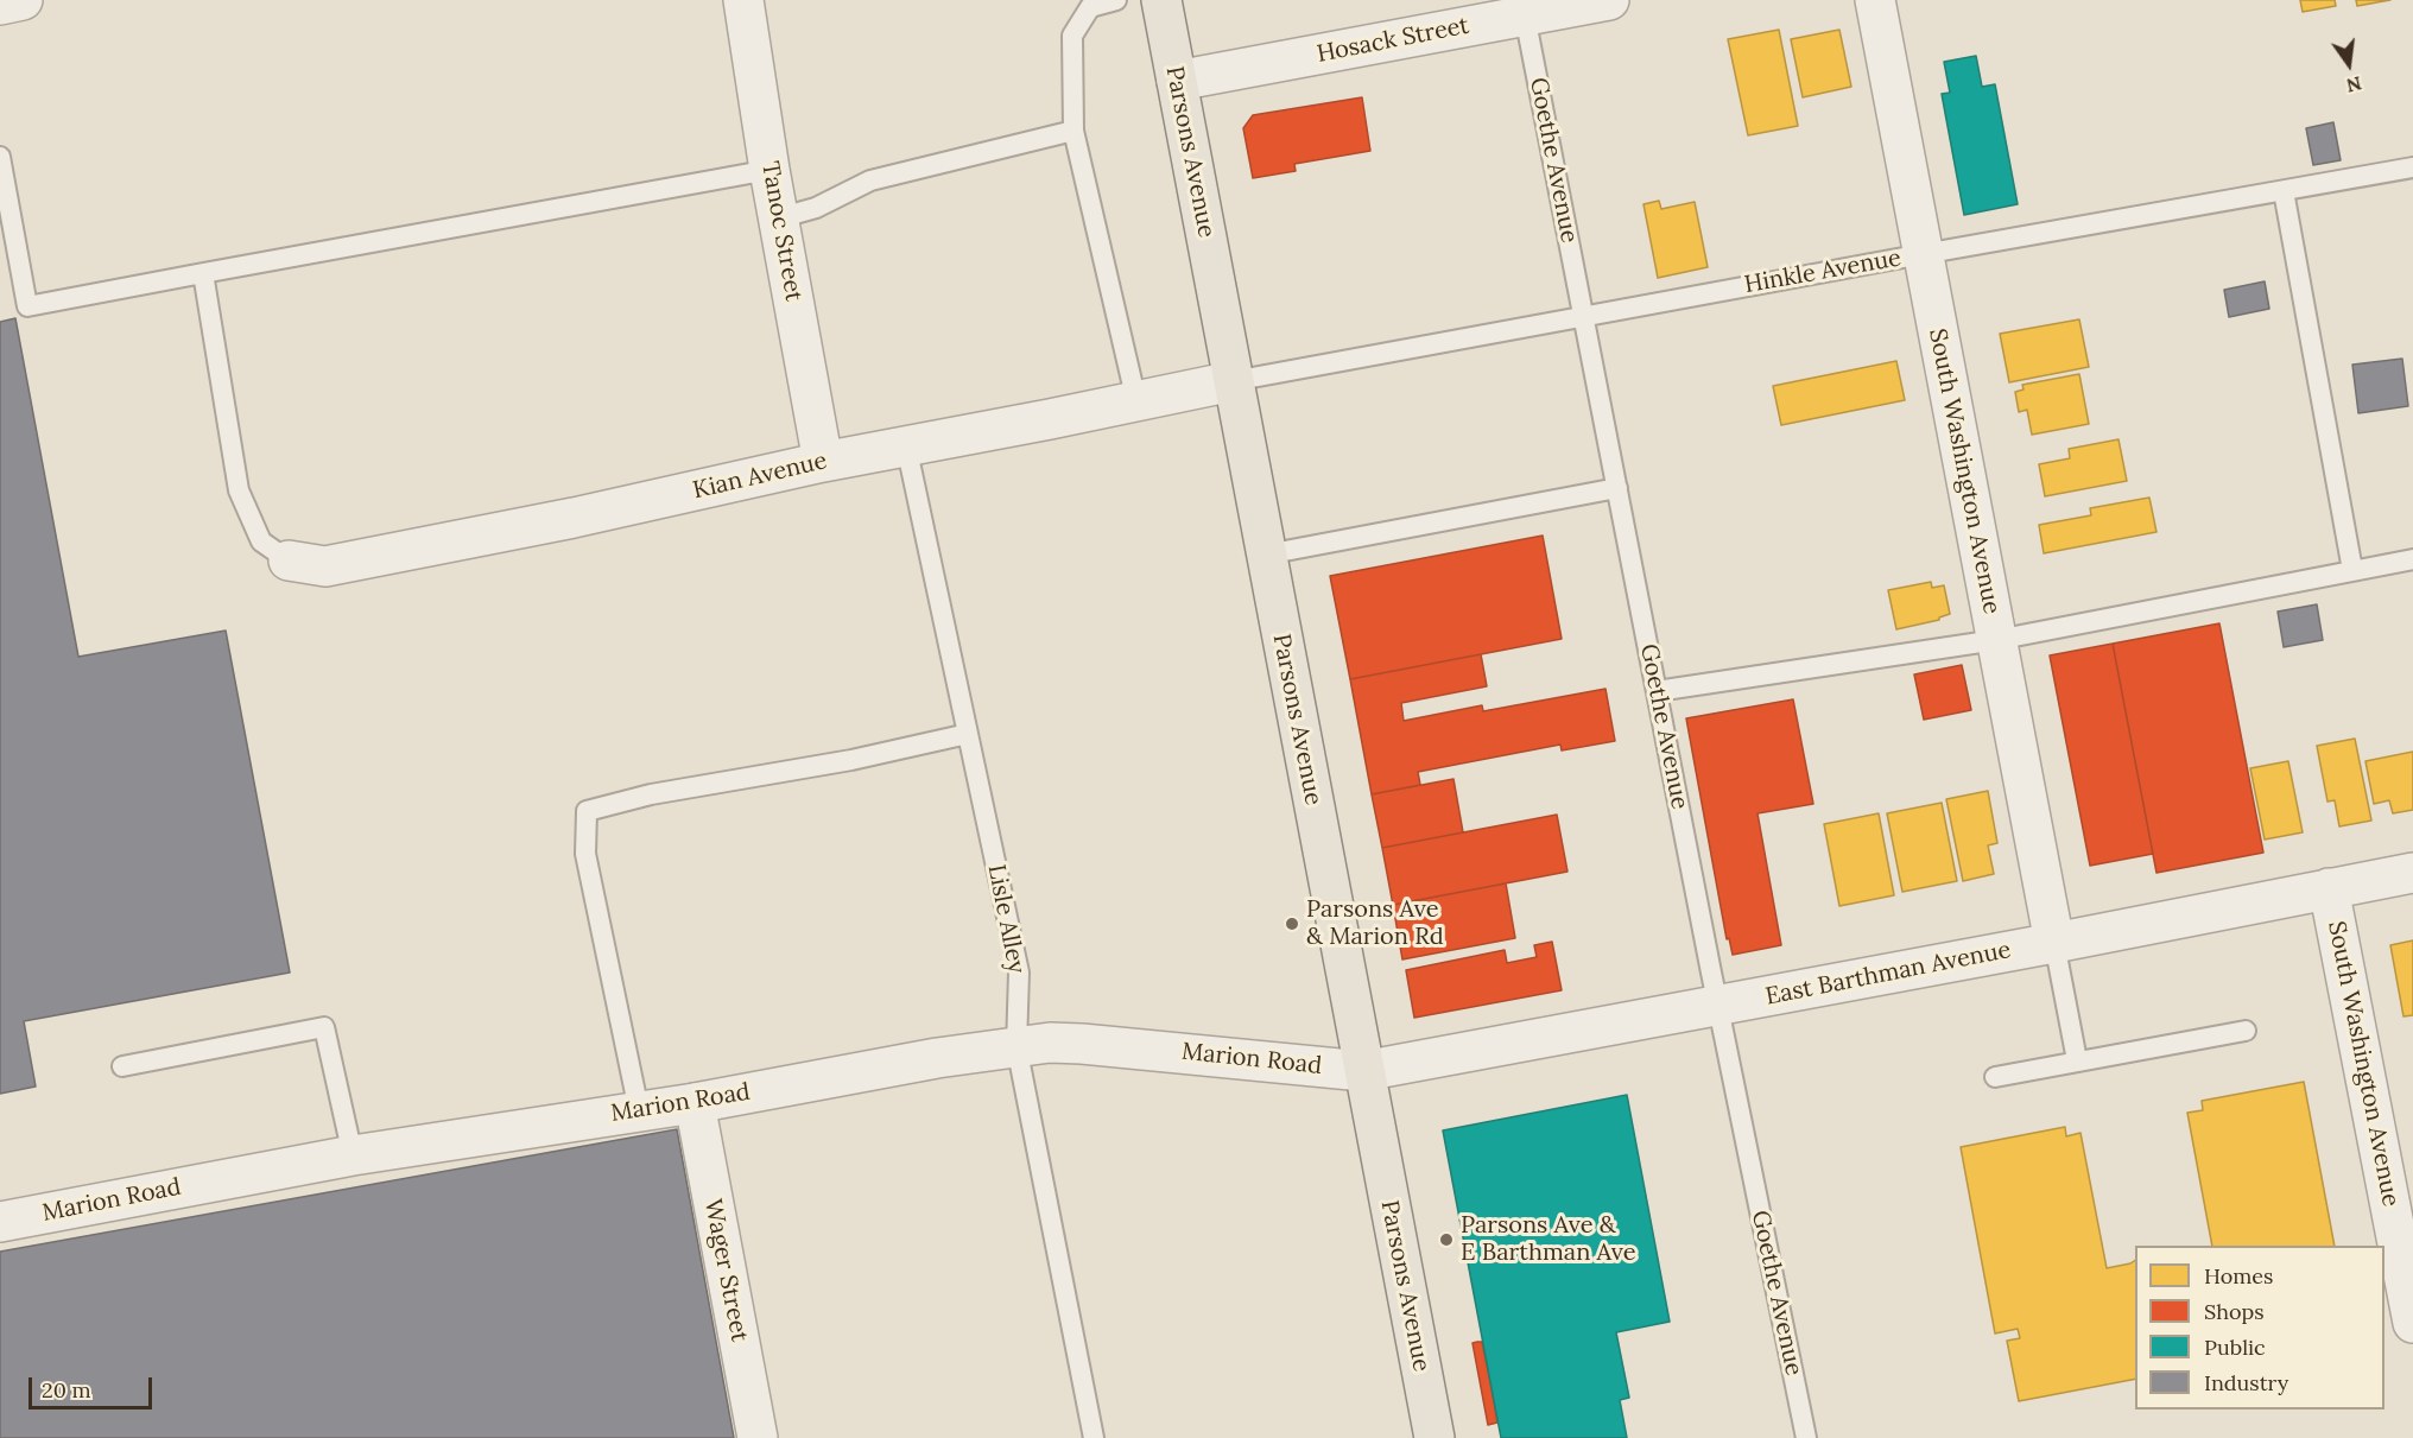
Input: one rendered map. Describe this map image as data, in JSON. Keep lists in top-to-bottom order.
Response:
{
  "streets": {
    "main road": ["Parsons Avenue"],
    "street": [
      "Hosack Street",
      "Tanoc Street",
      "South Washington Avenue",
      "Kian Avenue",
      "East Barthman Avenue",
      "Marion Road",
      "Wager Street"
    ],
    "lane": ["Goethe Avenue", "Hinkle Avenue", "Lisle Alley"]
  },
  "crossings": [
    ["Hosack Street", "Parsons Avenue"],
    ["Hosack Street", "Goethe Avenue"],
    ["Parsons Avenue", "Hinkle Avenue"],
    ["Parsons Avenue", "Kian Avenue"],
    ["Parsons Avenue", "East Barthman Avenue"],
    ["Parsons Avenue", "Marion Road"],
    ["Goethe Avenue", "Hinkle Avenue"],
    ["Goethe Avenue", "East Barthman Avenue"],
    ["Tanoc Street", "Kian Avenue"],
    ["Hinkle Avenue", "South Washington Avenue"],
    ["Hinkle Avenue", "Kian Avenue"],
    ["South Washington Avenue", "East Barthman Avenue"],
    ["Kian Avenue", "Lisle Alley"],
    ["Lisle Alley", "Marion Road"],
    ["East Barthman Avenue", "Marion Road"],
    ["Marion Road", "Wager Street"]
  ],
  "places": ["Parsons Ave & Marion Rd", "Parsons Ave & E Barthman Ave"],
  "legend": [
    "Homes",
    "Shops",
    "Public",
    "Industry"
  ],
  "scale_bar": "20 m",
  "north": "bottom"
}
